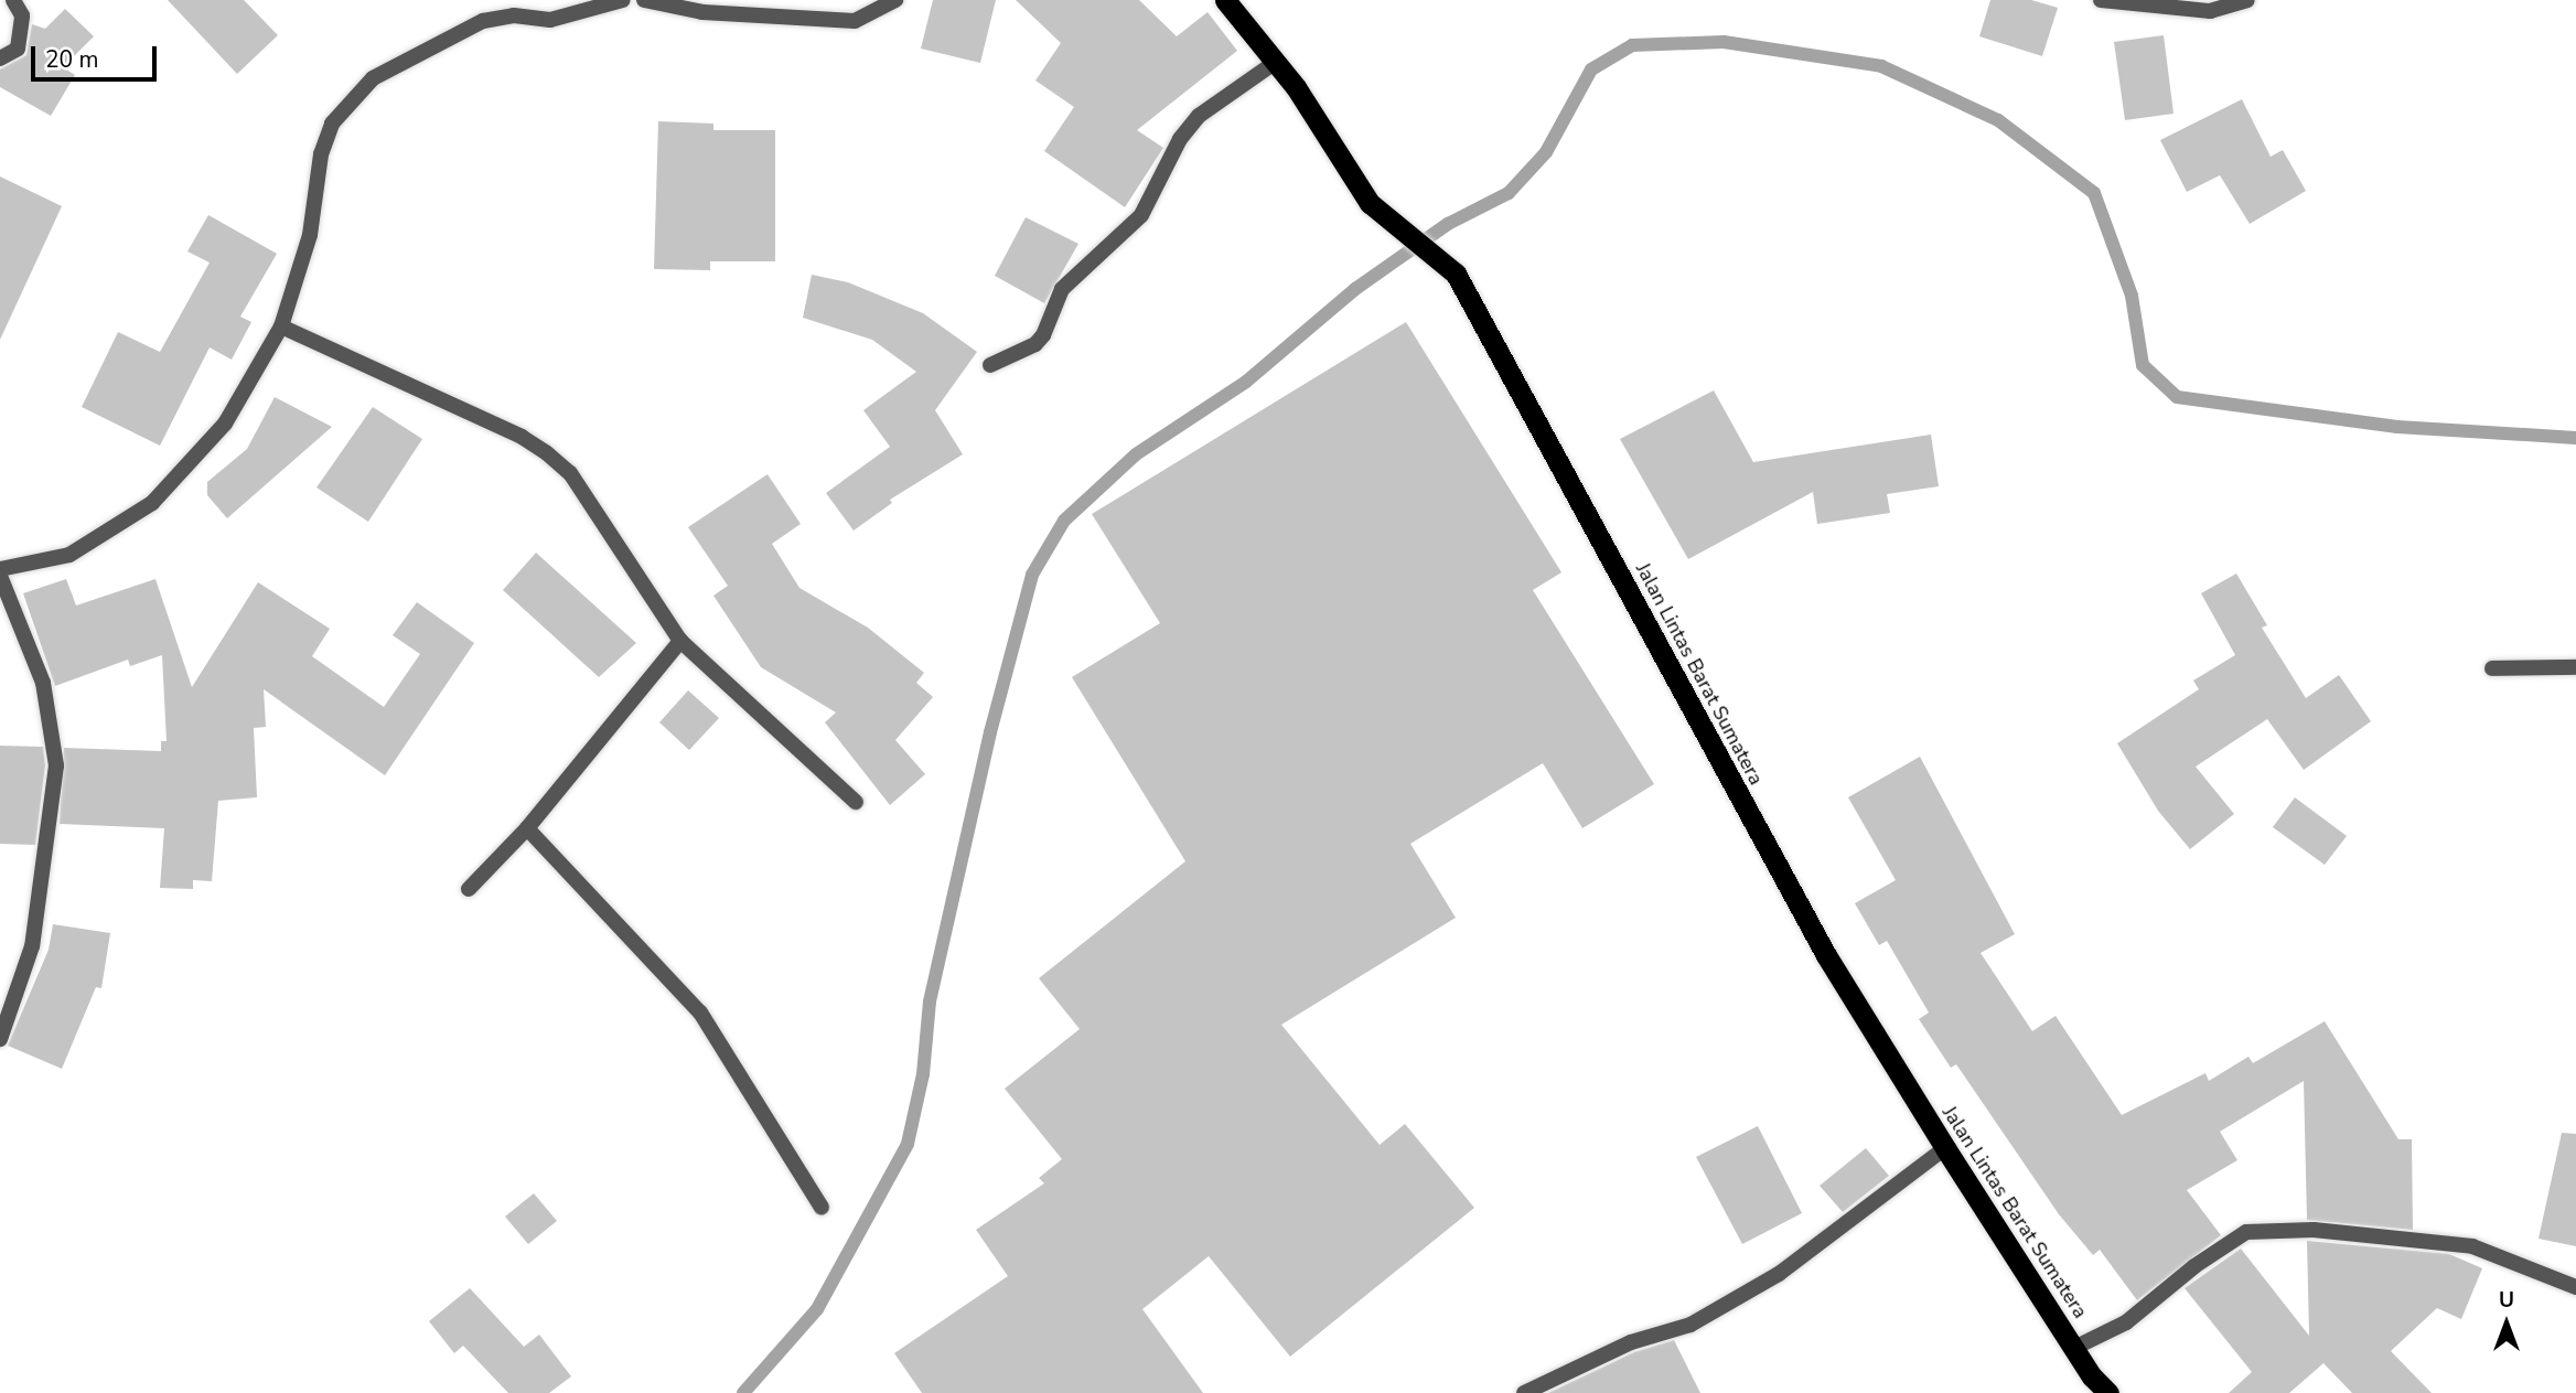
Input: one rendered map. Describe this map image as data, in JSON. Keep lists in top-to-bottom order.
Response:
{
  "streets": {
    "highway": ["Jalan Lintas Barat Sumatera"]
  },
  "scale_bar": "20 m",
  "north": "top"
}
